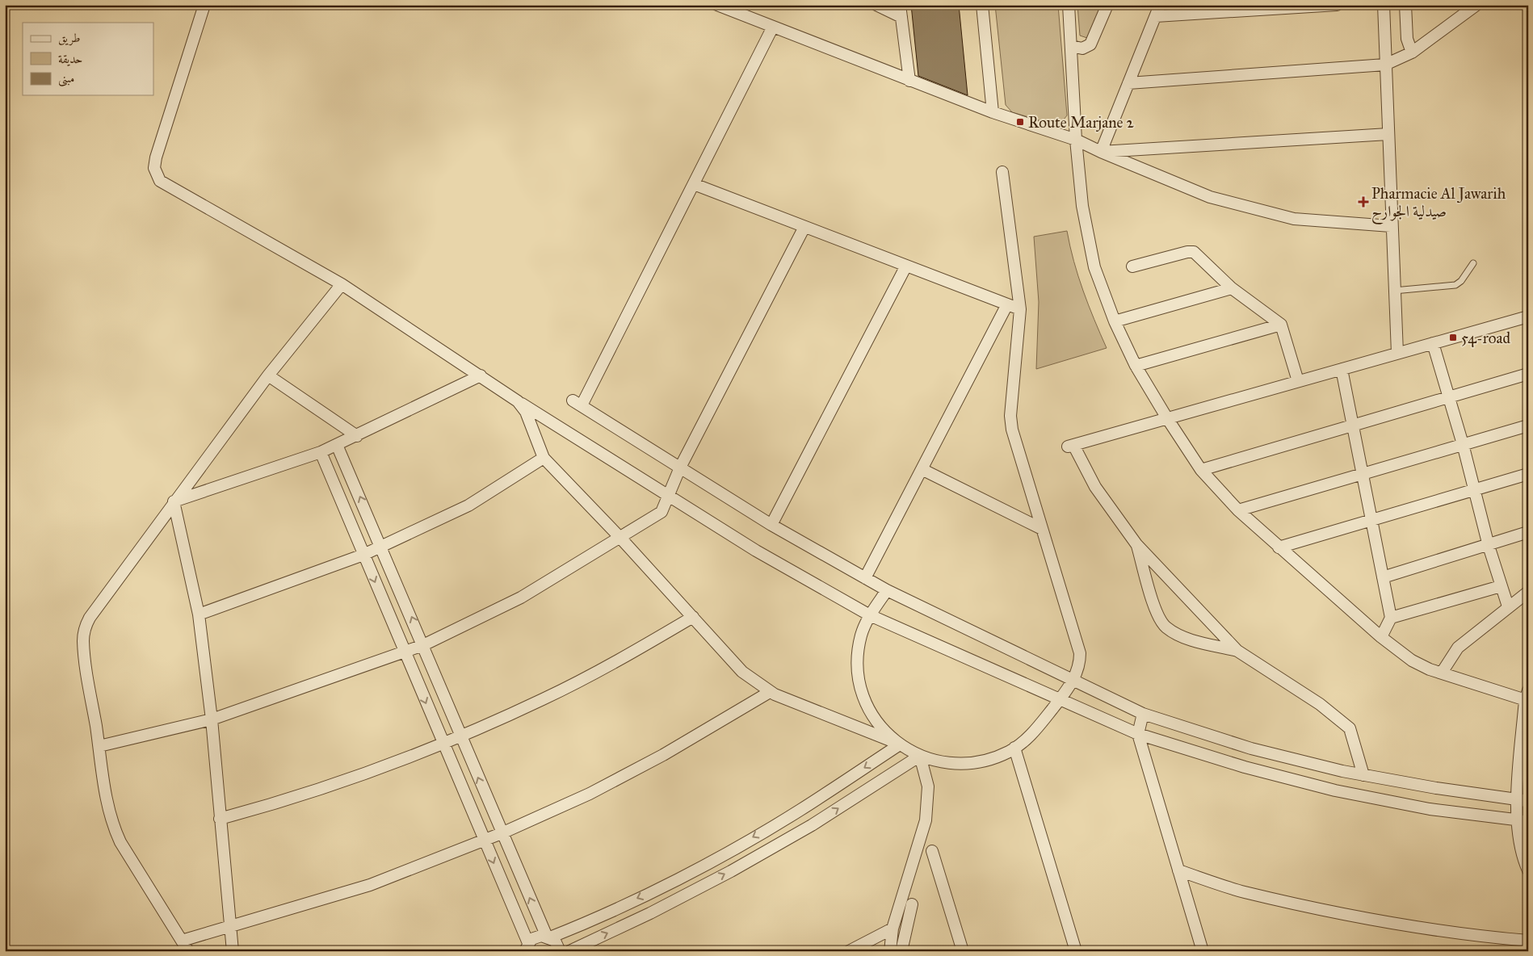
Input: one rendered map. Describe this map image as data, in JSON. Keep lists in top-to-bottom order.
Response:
{
  "places": {
    "transit": ["Route Marjane 2", "54-road"],
    "health": ["Pharmacie Al Jawarih صيدلية الجوارح"]
  },
  "legend": ["طريق", "حديقة", "مبنى"]
}
